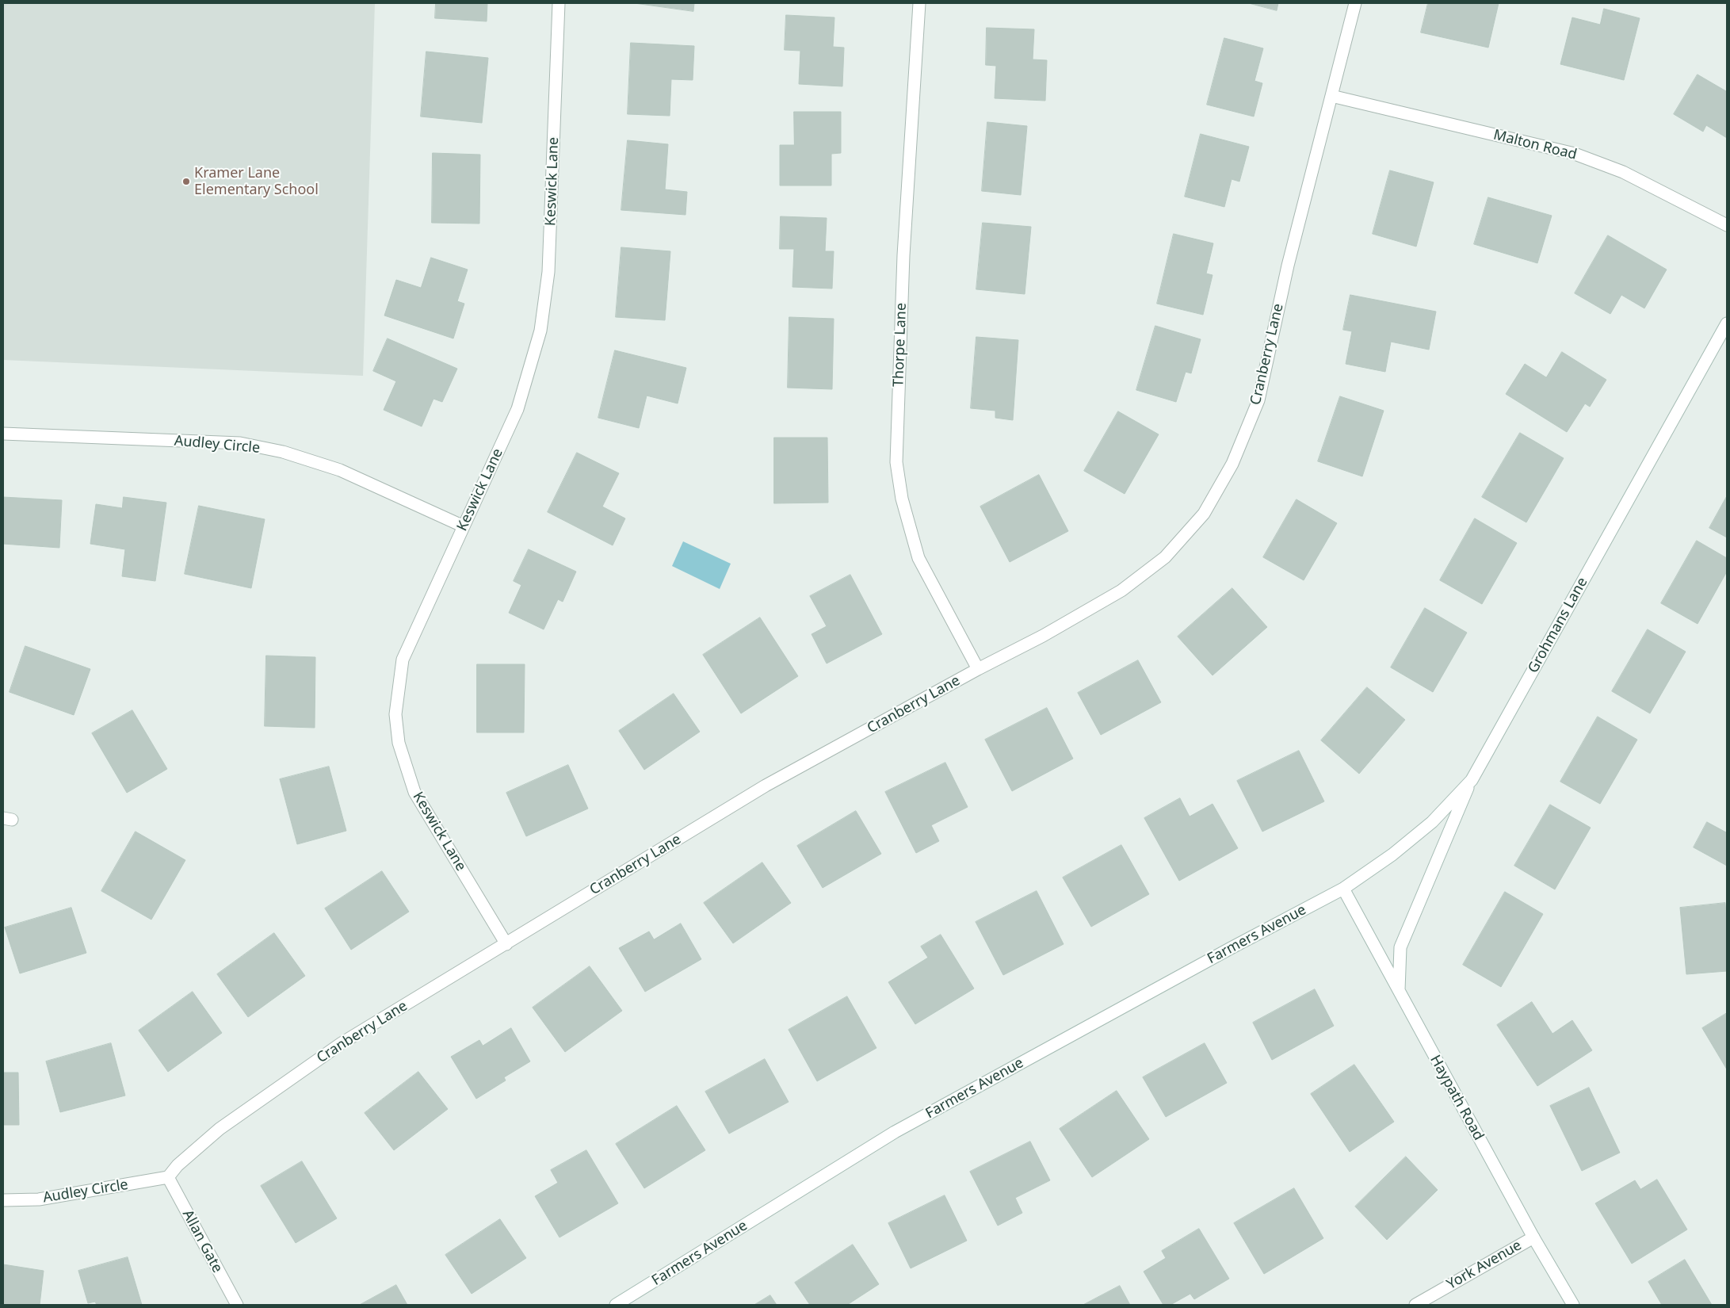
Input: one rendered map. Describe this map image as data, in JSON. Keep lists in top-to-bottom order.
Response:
{
  "streets": {
    "street": [
      "Malton Road",
      "Keswick Lane",
      "Thorpe Lane",
      "Cranberry Lane",
      "Audley Circle",
      "Grohmans Lane",
      "Farmers Avenue",
      "Haypath Road",
      "Allan Gate",
      "York Avenue"
    ]
  },
  "crossings": [
    ["Malton Road", "Cranberry Lane"],
    ["Keswick Lane", "Cranberry Lane"],
    ["Keswick Lane", "Audley Circle"],
    ["Thorpe Lane", "Cranberry Lane"],
    ["Cranberry Lane", "Audley Circle"],
    ["Cranberry Lane", "Allan Gate"],
    ["Audley Circle", "Allan Gate"],
    ["Grohmans Lane", "Farmers Avenue"],
    ["Grohmans Lane", "Haypath Road"],
    ["Farmers Avenue", "Haypath Road"],
    ["Haypath Road", "York Avenue"]
  ],
  "places": ["Kramer Lane Elementary School"]
}
